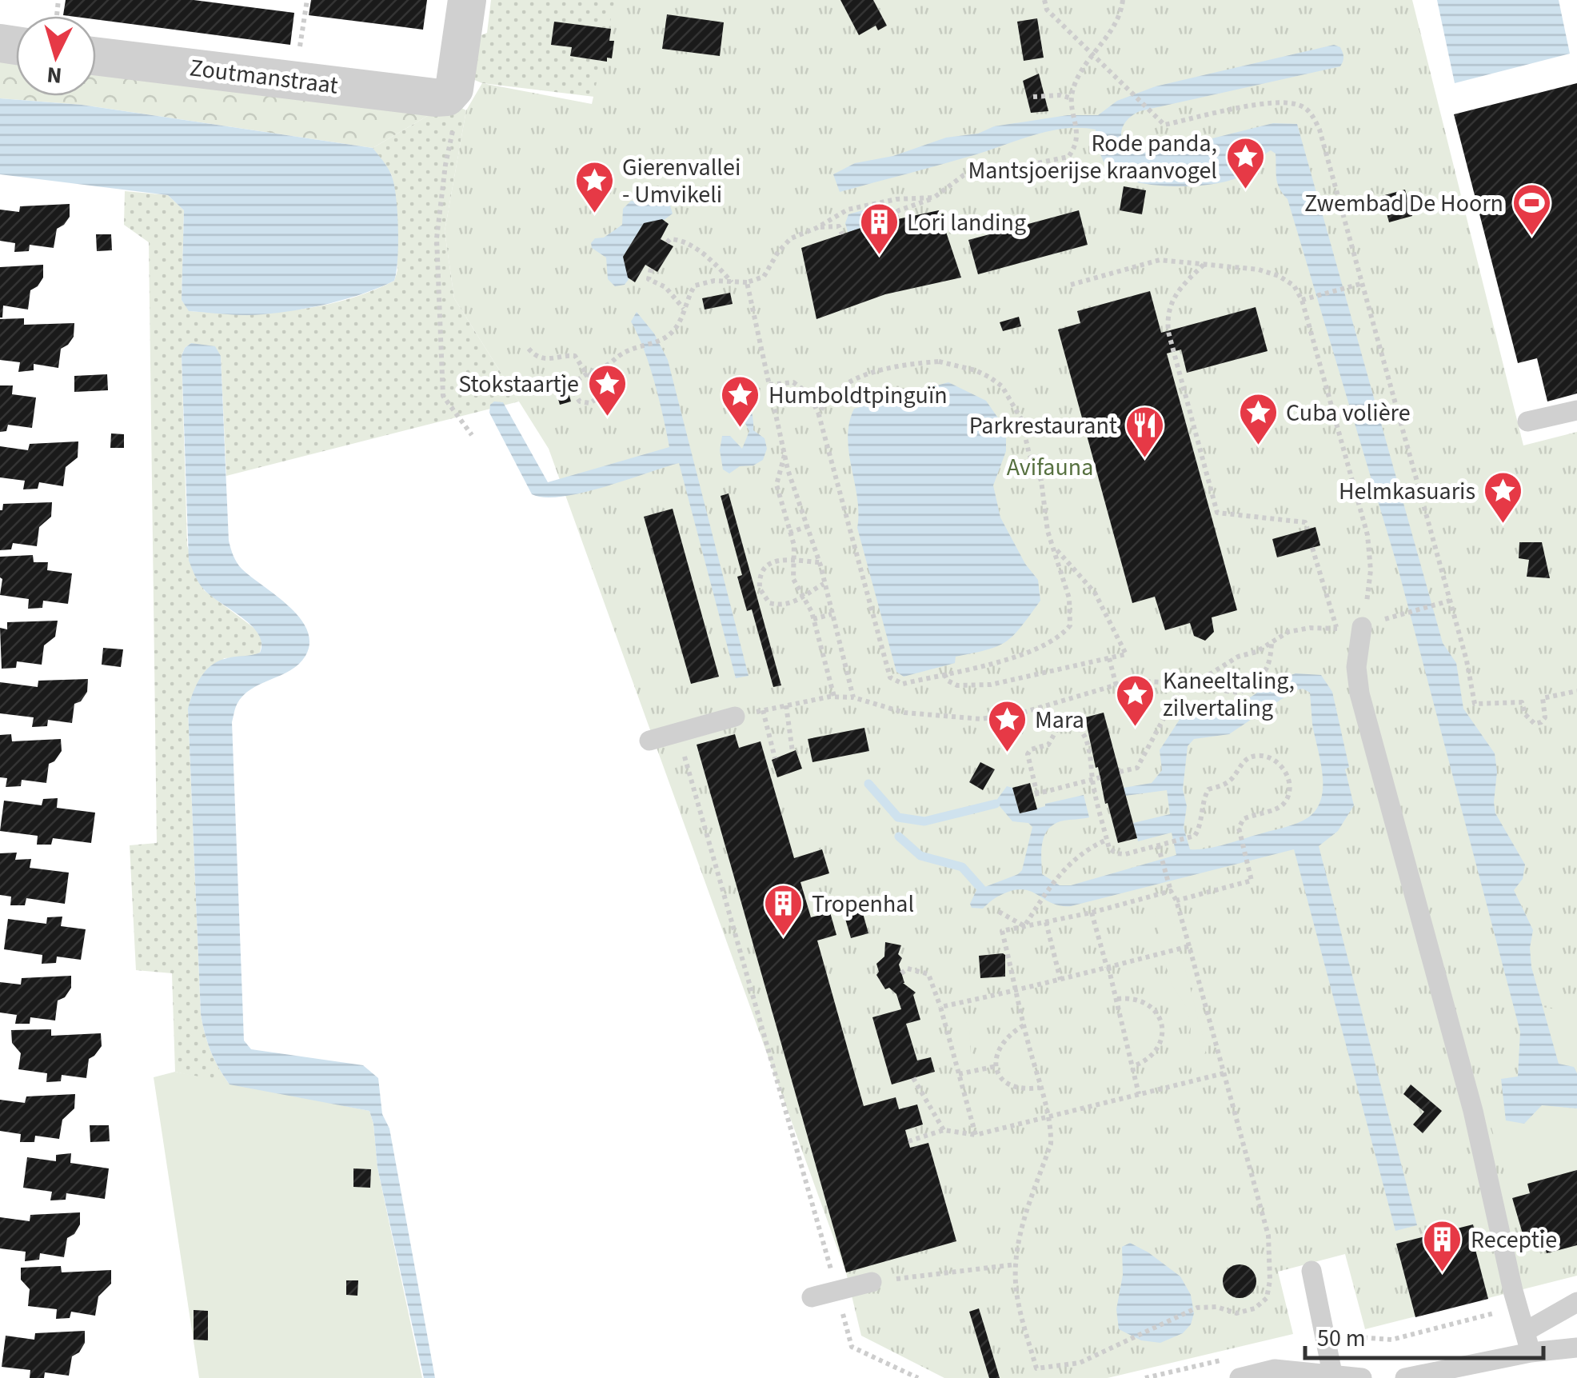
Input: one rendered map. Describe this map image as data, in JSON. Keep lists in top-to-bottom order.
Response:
{
  "streets": {
    "street": ["Zoutmanstraat"]
  },
  "parks": ["Avifauna"],
  "places": {
    "place": [
      "Rode panda, Mantsjoerijse kraanvogel",
      "Gierenvallei - Umvikeli",
      "Stokstaartje",
      "Humboldtpinguïn",
      "Cuba volière",
      "Helmkasuaris",
      "Kaneeltaling, zilvertaling",
      "Mara"
    ],
    "sports": ["Zwembad De Hoorn"],
    "building": ["Lori landing", "Tropenhal", "Receptie"],
    "restaurant": ["Parkrestaurant"]
  },
  "scale_bar": "50 m",
  "north": "bottom"
}
